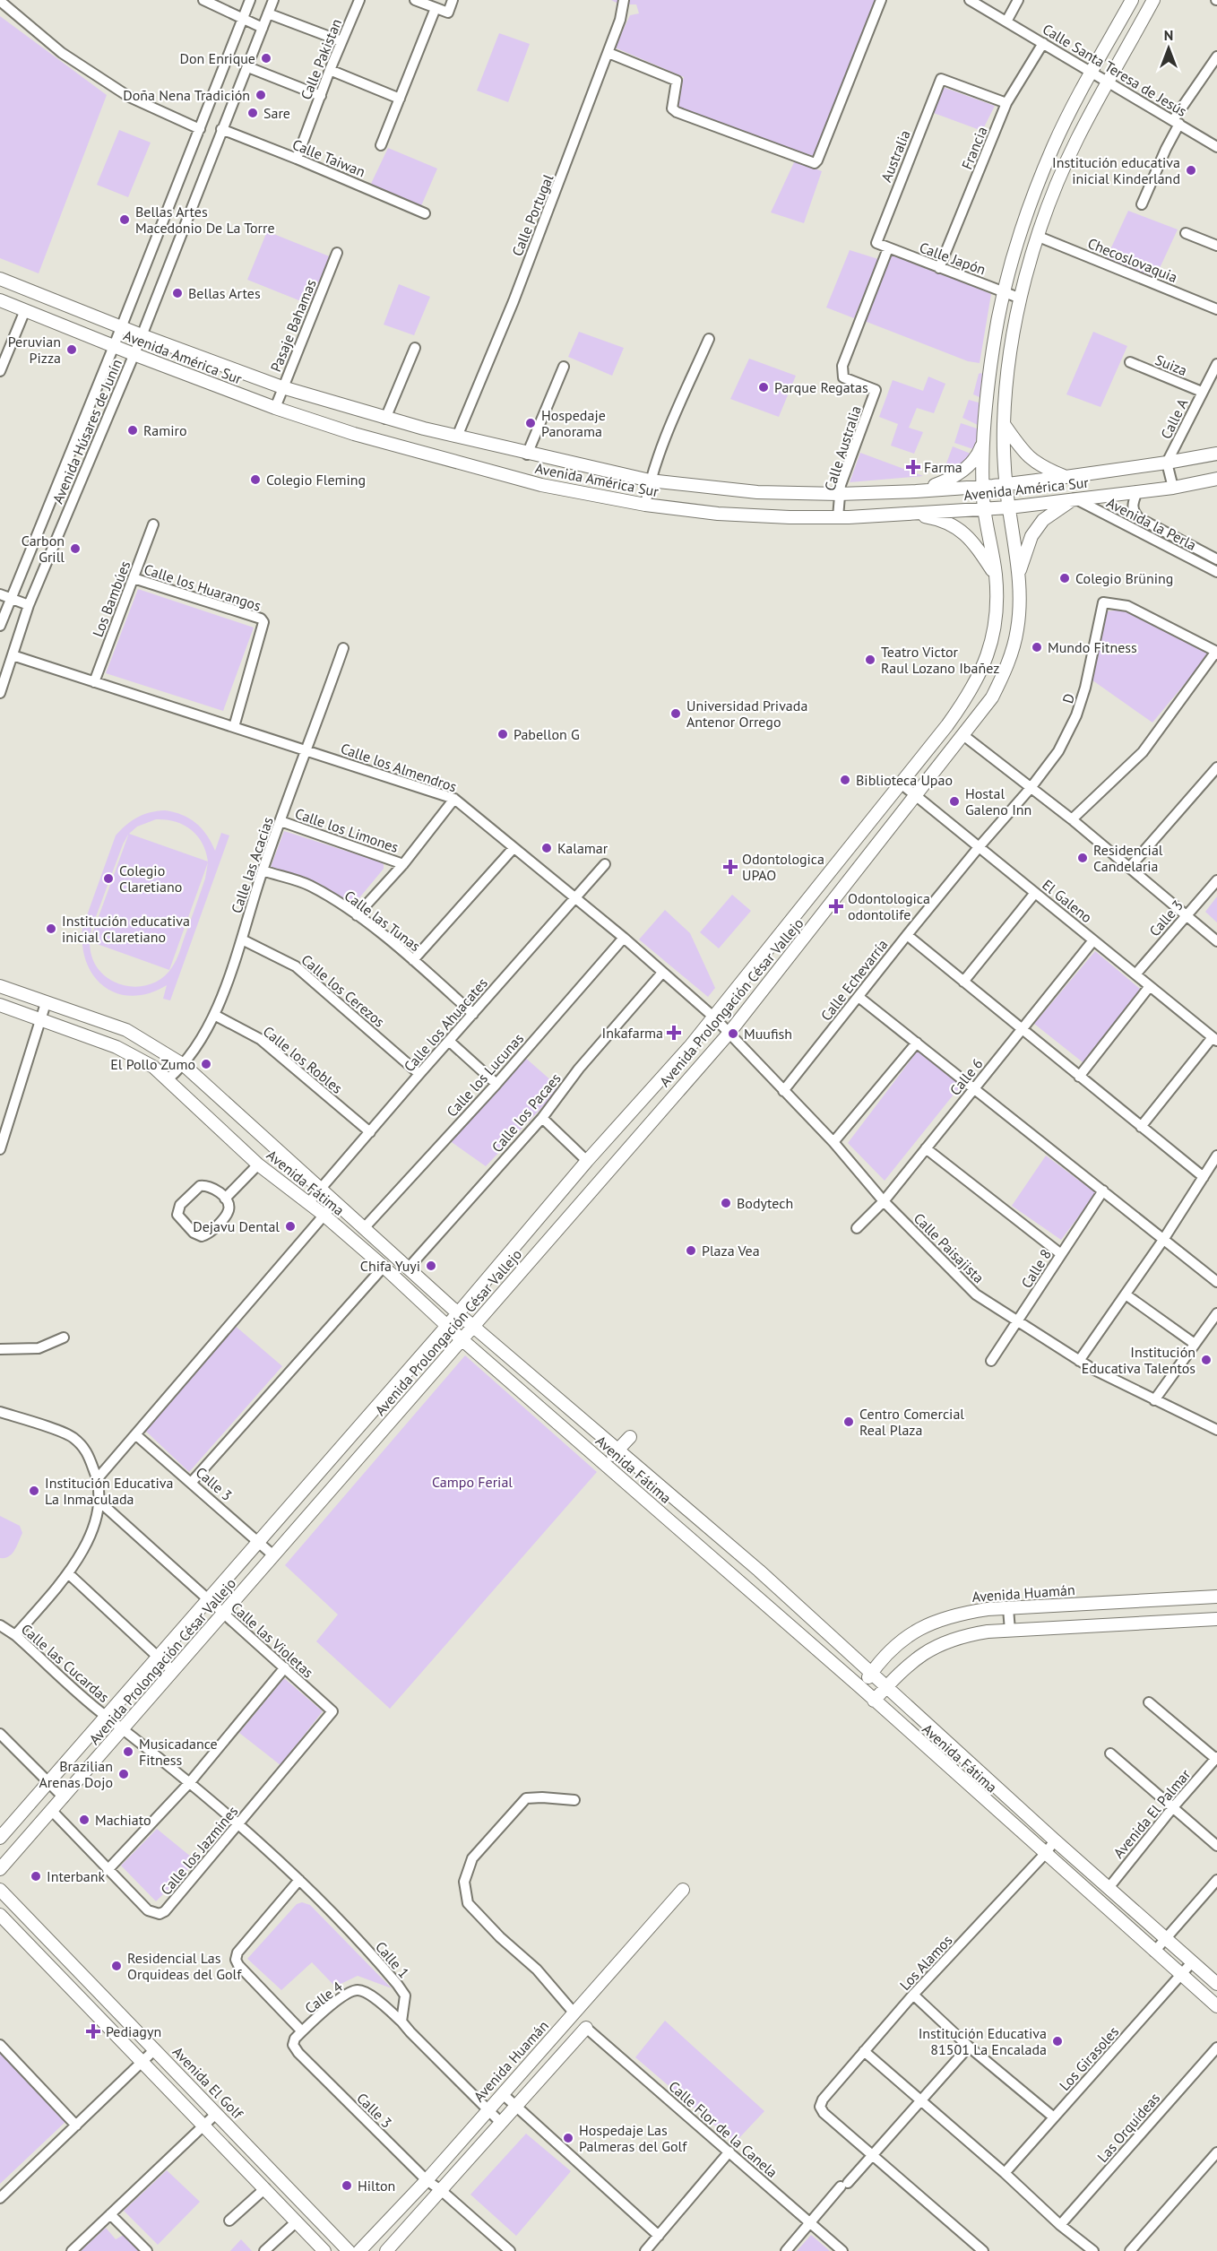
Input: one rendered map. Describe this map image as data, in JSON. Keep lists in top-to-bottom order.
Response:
{
  "streets": {
    "main road": [
      "Avenida América Sur",
      "Avenida Prolongación César Vallejo",
      "Avenida Fátima",
      "Avenida Huamán",
      "Avenida El Golf"
    ],
    "street": [
      "Calle Pakistan",
      "Calle Santa Teresa de Jesús",
      "Francia",
      "Australia",
      "Calle Taiwan",
      "Calle Portugal",
      "Calle Japón",
      "Checoslovaquia",
      "Pasaje Bahamas",
      "Suiza",
      "Calle A",
      "Avenida Húsares de Junín",
      "Calle Australia",
      "Avenida la Perla",
      "Calle los Huarangos",
      "Los Bambúes",
      "D",
      "Calle los Almendros",
      "Calle los Limones",
      "Calle las Acacias",
      "El Galeno",
      "Calle 3",
      "Calle las Tunas",
      "Calle Echevarría",
      "Calle los Cerezos",
      "Calle los Ahuacates",
      "Calle los Robles",
      "Calle los Lucunas",
      "Calle 6",
      "Calle los Pacaes",
      "Calle Paisajista",
      "Calle 8",
      "Calle las Violetas",
      "Calle las Cucardas",
      "Avenida El Palmar",
      "Calle los Jazmines",
      "Calle 1",
      "Los Alamos",
      "Calle 4",
      "Los Girasoles",
      "Las Orquídeas",
      "Calle Flor de la Canela"
    ]
  },
  "crossings": [
    ["Calle Pakistan", "Calle Taiwan"],
    ["Calle Santa Teresa de Jesús", "Francia"],
    ["Calle Santa Teresa de Jesús", "Avenida Prolongación César Vallejo"],
    ["Francia", "Australia"],
    ["Francia", "Calle Japón"],
    ["Australia", "Calle Japón"],
    ["Calle Taiwan", "Avenida Húsares de Junín"],
    ["Calle Portugal", "Avenida América Sur"],
    ["Calle Japón", "Calle Australia"],
    ["Calle Japón", "Avenida Prolongación César Vallejo"],
    ["Checoslovaquia", "Avenida Prolongación César Vallejo"],
    ["Pasaje Bahamas", "Avenida América Sur"],
    ["Avenida América Sur", "Calle A"],
    ["Avenida América Sur", "Avenida Húsares de Junín"],
    ["Avenida América Sur", "Calle Australia"],
    ["Avenida América Sur", "Avenida la Perla"],
    ["Avenida América Sur", "Avenida Prolongación César Vallejo"],
    ["Suiza", "Calle A"],
    ["Avenida Húsares de Junín", "Calle los Almendros"],
    ["Calle los Huarangos", "Los Bambúes"],
    ["Calle los Huarangos", "Calle los Almendros"],
    ["Los Bambúes", "Calle los Almendros"],
    ["D", "Calle Echevarría"],
    ["Calle los Almendros", "Calle las Acacias"],
    ["Calle los Almendros", "Avenida Prolongación César Vallejo"],
    ["Calle los Almendros", "Calle los Ahuacates"],
    ["Calle los Almendros", "Calle los Lucunas"],
    ["Calle los Almendros", "Calle los Pacaes"],
    ["Calle los Almendros", "Calle Paisajista"],
    ["Calle los Limones", "Calle las Acacias"],
    ["Calle las Acacias", "Calle las Tunas"],
    ["Calle las Acacias", "Calle los Cerezos"],
    ["Calle las Acacias", "Calle los Robles"],
    ["Calle las Acacias", "Avenida Fátima"],
    ["El Galeno", "Calle 3"],
    ["El Galeno", "Calle Echevarría"],
    ["El Galeno", "Avenida Prolongación César Vallejo"],
    ["El Galeno", "Calle 6"],
    ["Calle 3", "Avenida Prolongación César Vallejo"],
    ["Calle 3", "Avenida Huamán"],
    ["Calle 3", "Calle 4"],
    ["Calle las Tunas", "Calle los Ahuacates"],
    ["Calle Echevarría", "Calle Paisajista"],
    ["Calle los Cerezos", "Calle los Ahuacates"],
    ["Avenida Prolongación César Vallejo", "Avenida Fátima"],
    ["Avenida Prolongación César Vallejo", "Calle Paisajista"],
    ["Avenida Prolongación César Vallejo", "Calle las Violetas"],
    ["Avenida Prolongación César Vallejo", "Calle las Cucardas"],
    ["Avenida Prolongación César Vallejo", "Calle los Jazmines"],
    ["Calle los Ahuacates", "Calle los Robles"],
    ["Calle los Ahuacates", "Avenida Fátima"],
    ["Calle los Lucunas", "Avenida Fátima"],
    ["Calle 6", "Calle Paisajista"],
    ["Calle los Pacaes", "Avenida Fátima"],
    ["Avenida Fátima", "Avenida Huamán"],
    ["Avenida Fátima", "Avenida El Palmar"],
    ["Avenida Fátima", "Los Alamos"],
    ["Avenida Fátima", "Los Girasoles"],
    ["Calle Paisajista", "Calle 8"],
    ["Calle las Violetas", "Calle los Jazmines"],
    ["Calle las Cucardas", "Calle los Jazmines"],
    ["Calle las Cucardas", "Calle 1"],
    ["Calle los Jazmines", "Calle 1"],
    ["Calle 1", "Calle 4"]
  ],
  "parks": ["Campo Ferial"],
  "places": {
    "other": [
      "Don Enrique",
      "Doña Nena Tradición",
      "Sare",
      "Institución educativa inicial Kinderland",
      "Bellas Artes Macedonio De La Torre",
      "Bellas Artes",
      "Peruvian Pizza",
      "Parque Regatas",
      "Hospedaje Panorama",
      "Ramiro",
      "Colegio Fleming",
      "Carbon Grill",
      "Colegio Brüning",
      "Mundo Fitness",
      "Teatro Victor Raul Lozano Ibañez",
      "Universidad Privada Antenor Orrego",
      "Pabellon G",
      "Biblioteca Upao",
      "Hostal Galeno Inn",
      "Kalamar",
      "Residencial Candelaria",
      "Colegio Claretiano",
      "Institución educativa inicial Claretiano",
      "Muufish",
      "El Pollo Zumo",
      "Bodytech",
      "Dejavu Dental",
      "Plaza Vea",
      "Chifa Yuyi",
      "Institución Educativa Talentos",
      "Centro Comercial Real Plaza",
      "Institución Educativa La Inmaculada",
      "Musicadance Fitness",
      "Brazilian Arenas Dojo",
      "Machiato",
      "Interbank",
      "Residencial Las Orquideas del Golf",
      "Institución Educativa 81501 La Encalada",
      "Hospedaje Las Palmeras del Golf",
      "Hilton"
    ],
    "health": [
      "Farma",
      "Odontologica UPAO",
      "Odontologica odontolife",
      "Inkafarma",
      "Pediagyn"
    ]
  },
  "north": "top"
}
